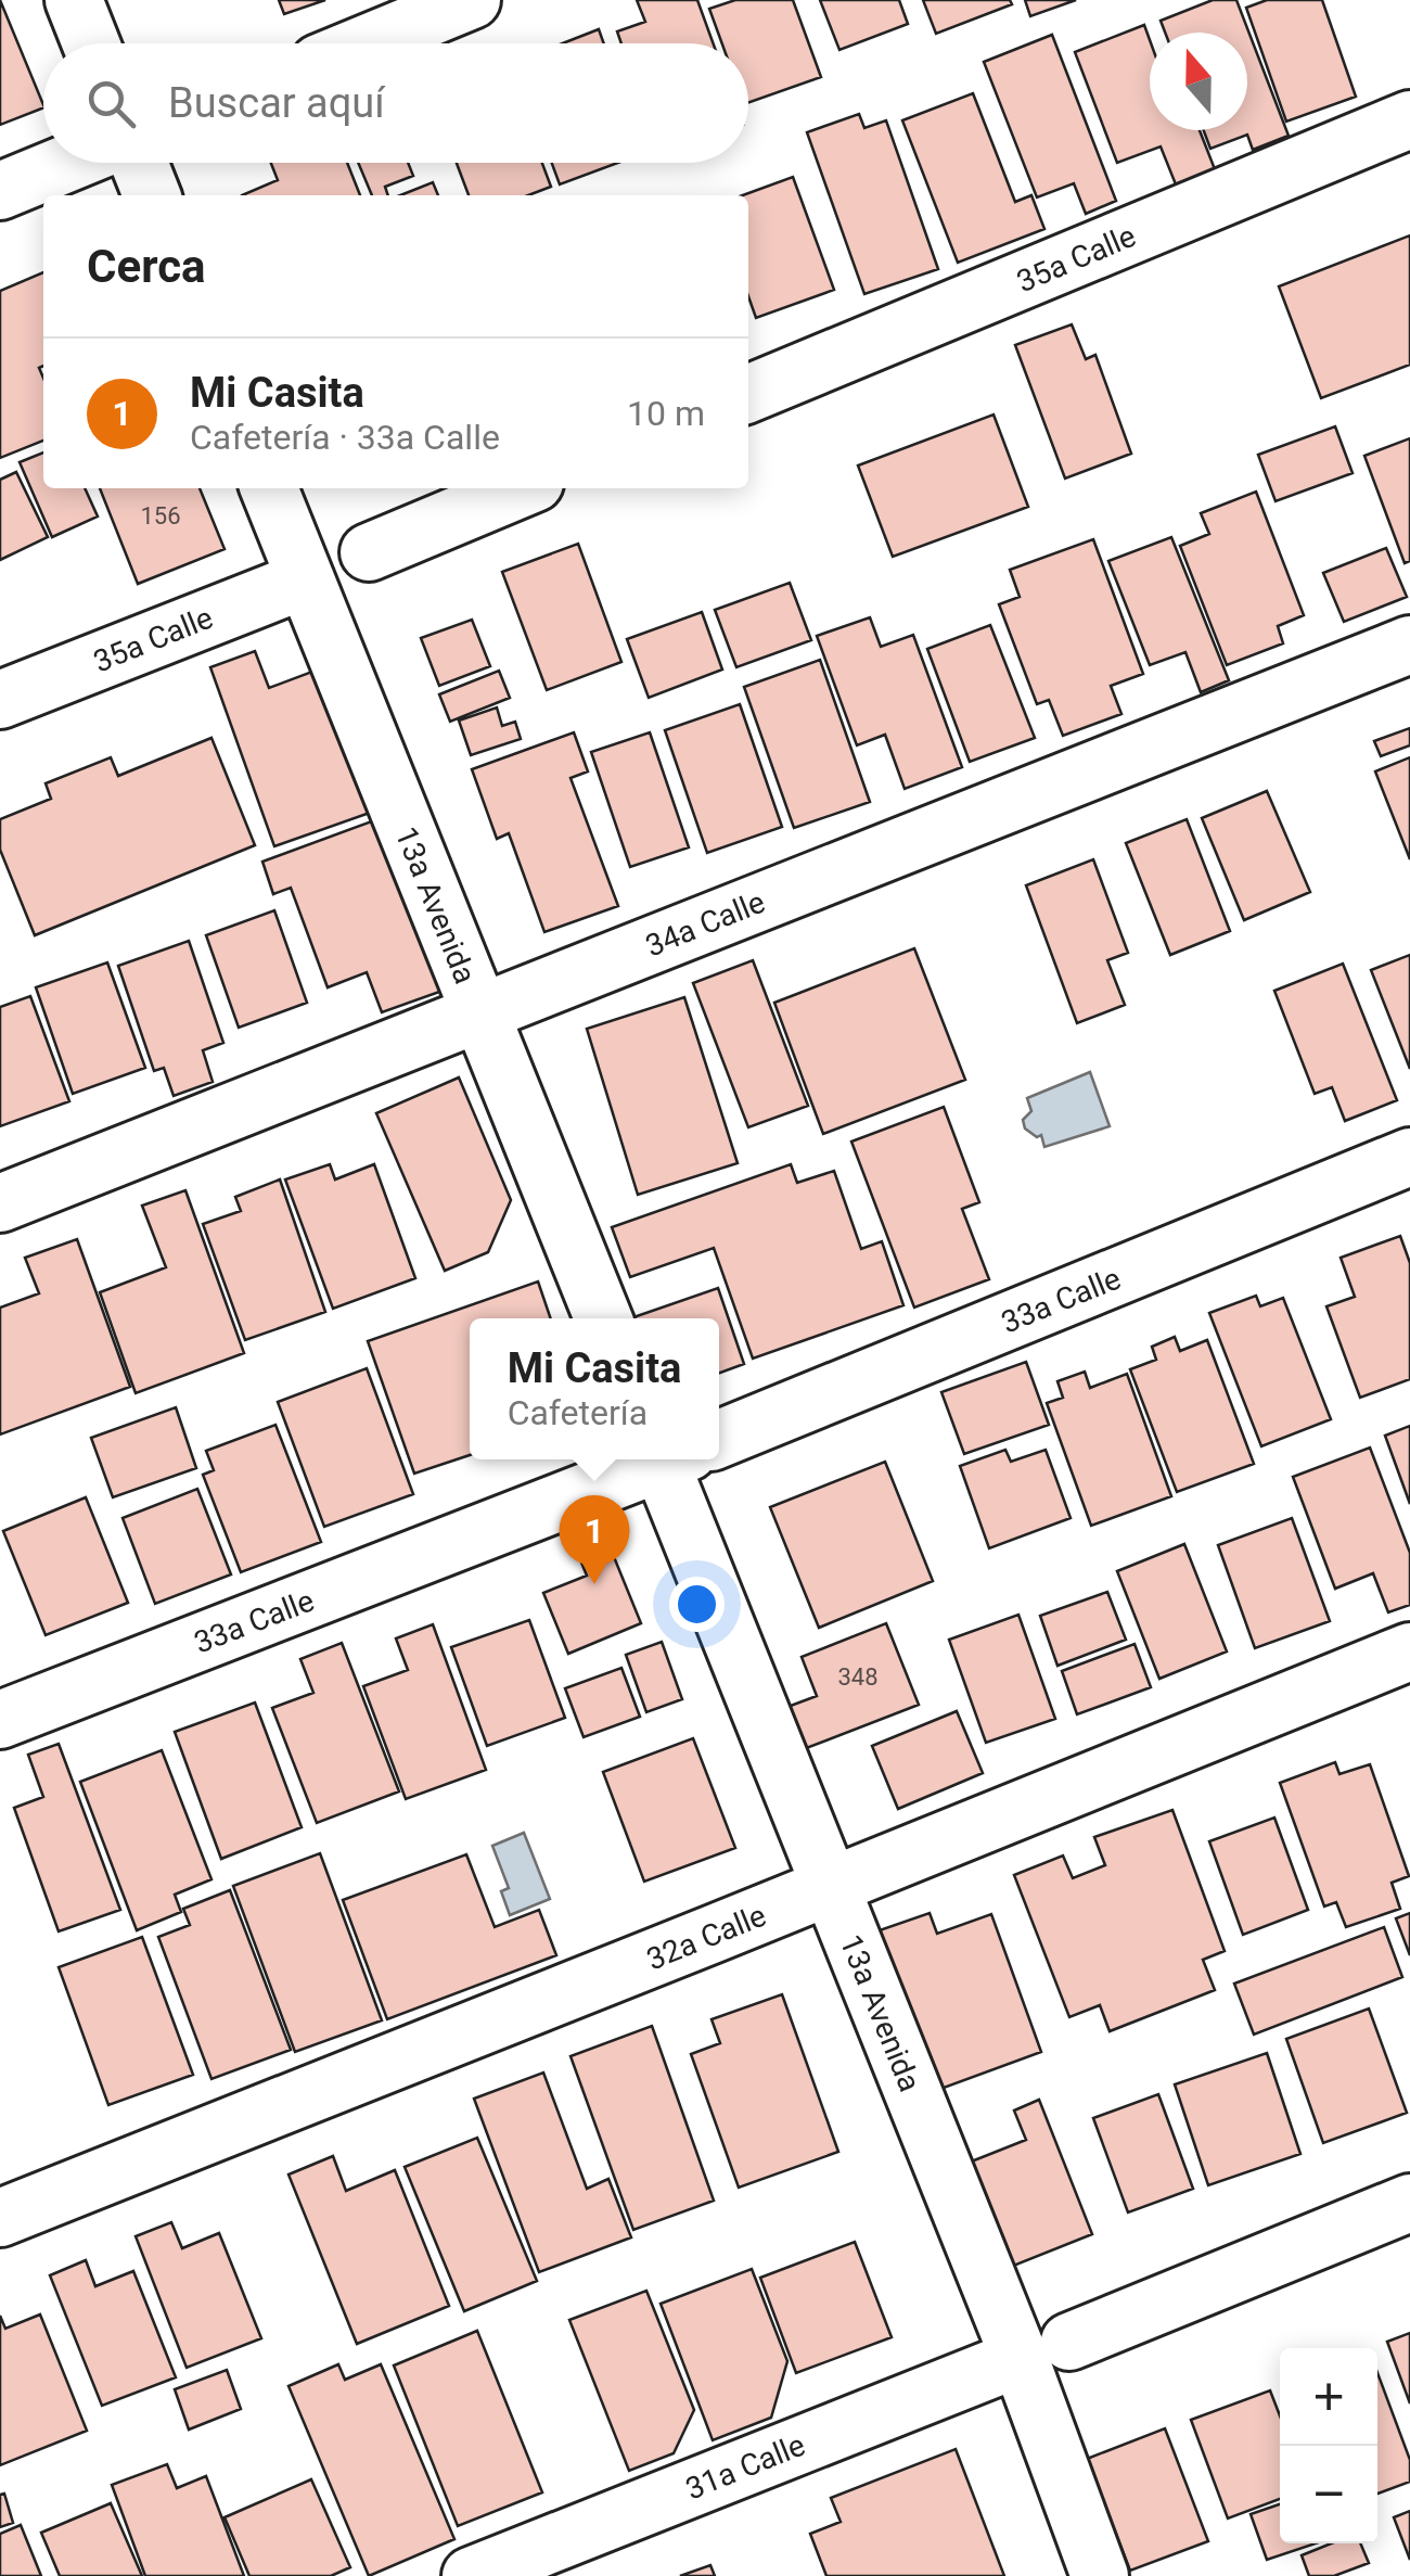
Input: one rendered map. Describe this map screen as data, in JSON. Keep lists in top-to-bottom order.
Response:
{
  "streets": {
    "street": [
      "35a Calle",
      "13a Avenida",
      "34a Calle",
      "33a Calle",
      "32a Calle",
      "31a Calle"
    ]
  },
  "crossings": [
    ["35a Calle", "13a Avenida"],
    ["13a Avenida", "34a Calle"],
    ["13a Avenida", "32a Calle"],
    ["13a Avenida", "31a Calle"]
  ],
  "house_numbers": ["156", "348"],
  "north": "top",
  "page": {
    "search": "Buscar aquí",
    "heading": "Cerca",
    "list": [
      {
        "mark": "1",
        "name": "Mi Casita",
        "note": "Cafetería · 33a Calle",
        "value": "10 m"
      }
    ],
    "popup": ["Mi Casita", "Cafetería"],
    "pins": "1",
    "map_buttons": ["+", "−"]
  }
}
